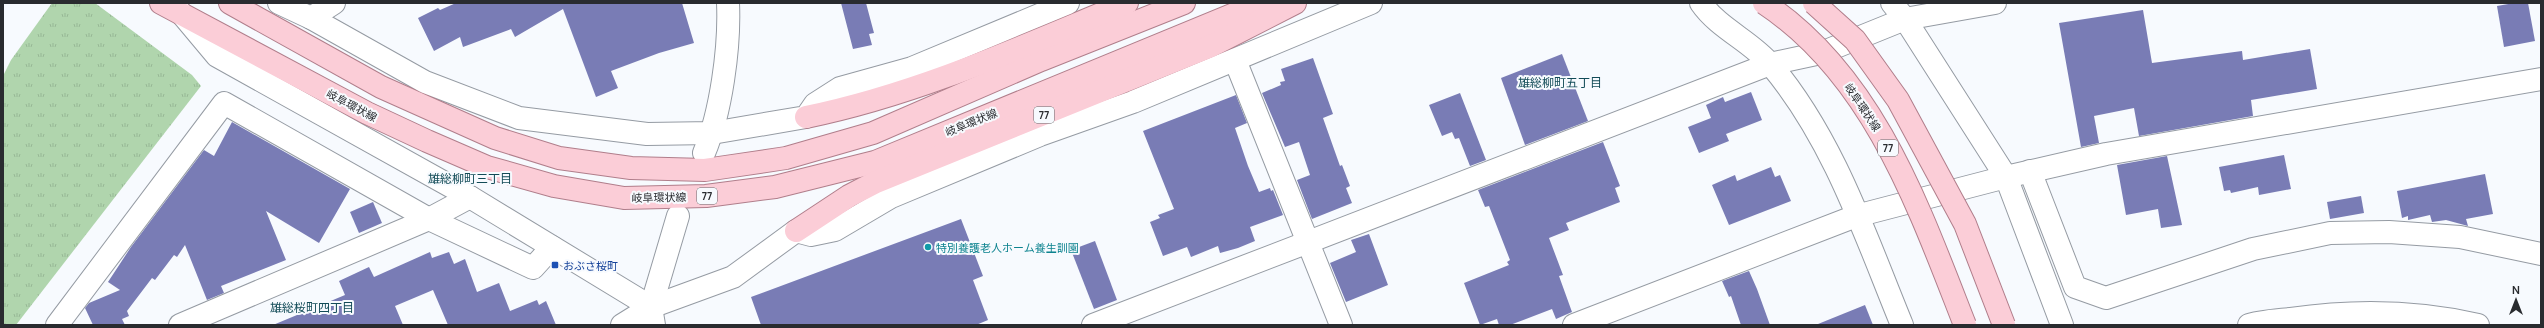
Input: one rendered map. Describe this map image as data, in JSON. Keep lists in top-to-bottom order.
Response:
{
  "streets": {
    "main road": ["岐阜環状線", "77"]
  },
  "districts": ["雄総柳町五丁目", "雄総柳町三丁目", "雄総桜町四丁目"],
  "places": {
    "other": ["特別養護老人ホーム養生訓園"],
    "transit": ["おぶさ桜町"]
  },
  "north": "top"
}
